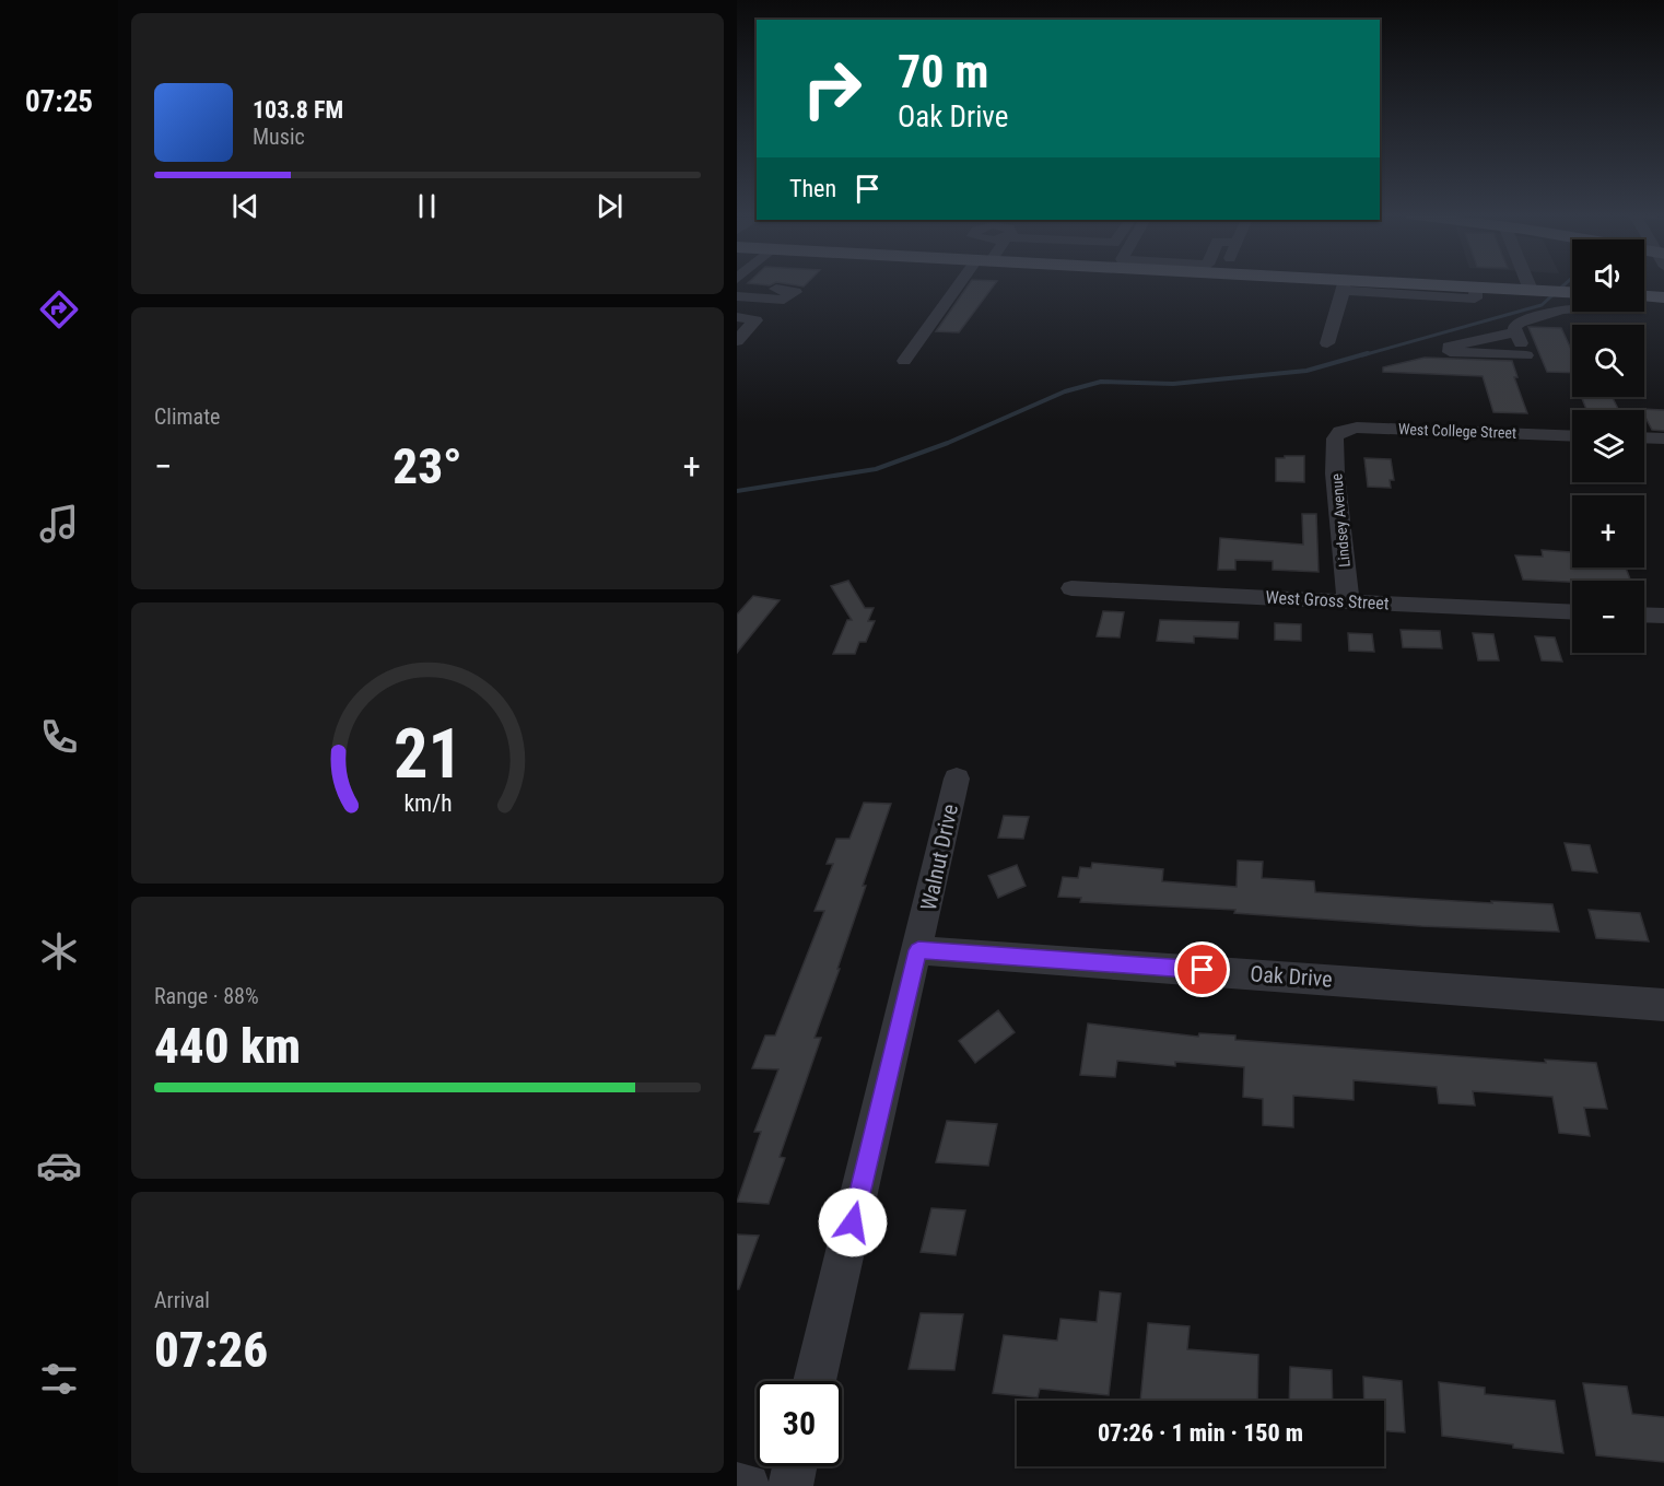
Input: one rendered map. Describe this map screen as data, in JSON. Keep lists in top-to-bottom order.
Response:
{
  "streets": {
    "street": [
      "West College Street",
      "Lindsey Avenue",
      "West Gross Street",
      "Walnut Drive",
      "Oak Drive"
    ]
  },
  "crossings": [
    ["West College Street", "Lindsey Avenue"],
    ["Lindsey Avenue", "West Gross Street"],
    ["Walnut Drive", "Oak Drive"]
  ],
  "page": {
    "tabs": "07:25",
    "turn": ["70 m", "Oak Drive"],
    "song": ["103.8 FM", "Music"],
    "then": "Then",
    "map_buttons": ["+", "−"],
    "tile": [
      "Climate",
      ["Range · 88%", "440 km"],
      ["Arrival", "07:26"]
    ],
    "heat": ["−", "23°", "+"],
    "limit": "30",
    "trip": "07:26 · 1 min · 150 m",
    "gauge": ["21", "km/h"]
  }
}
